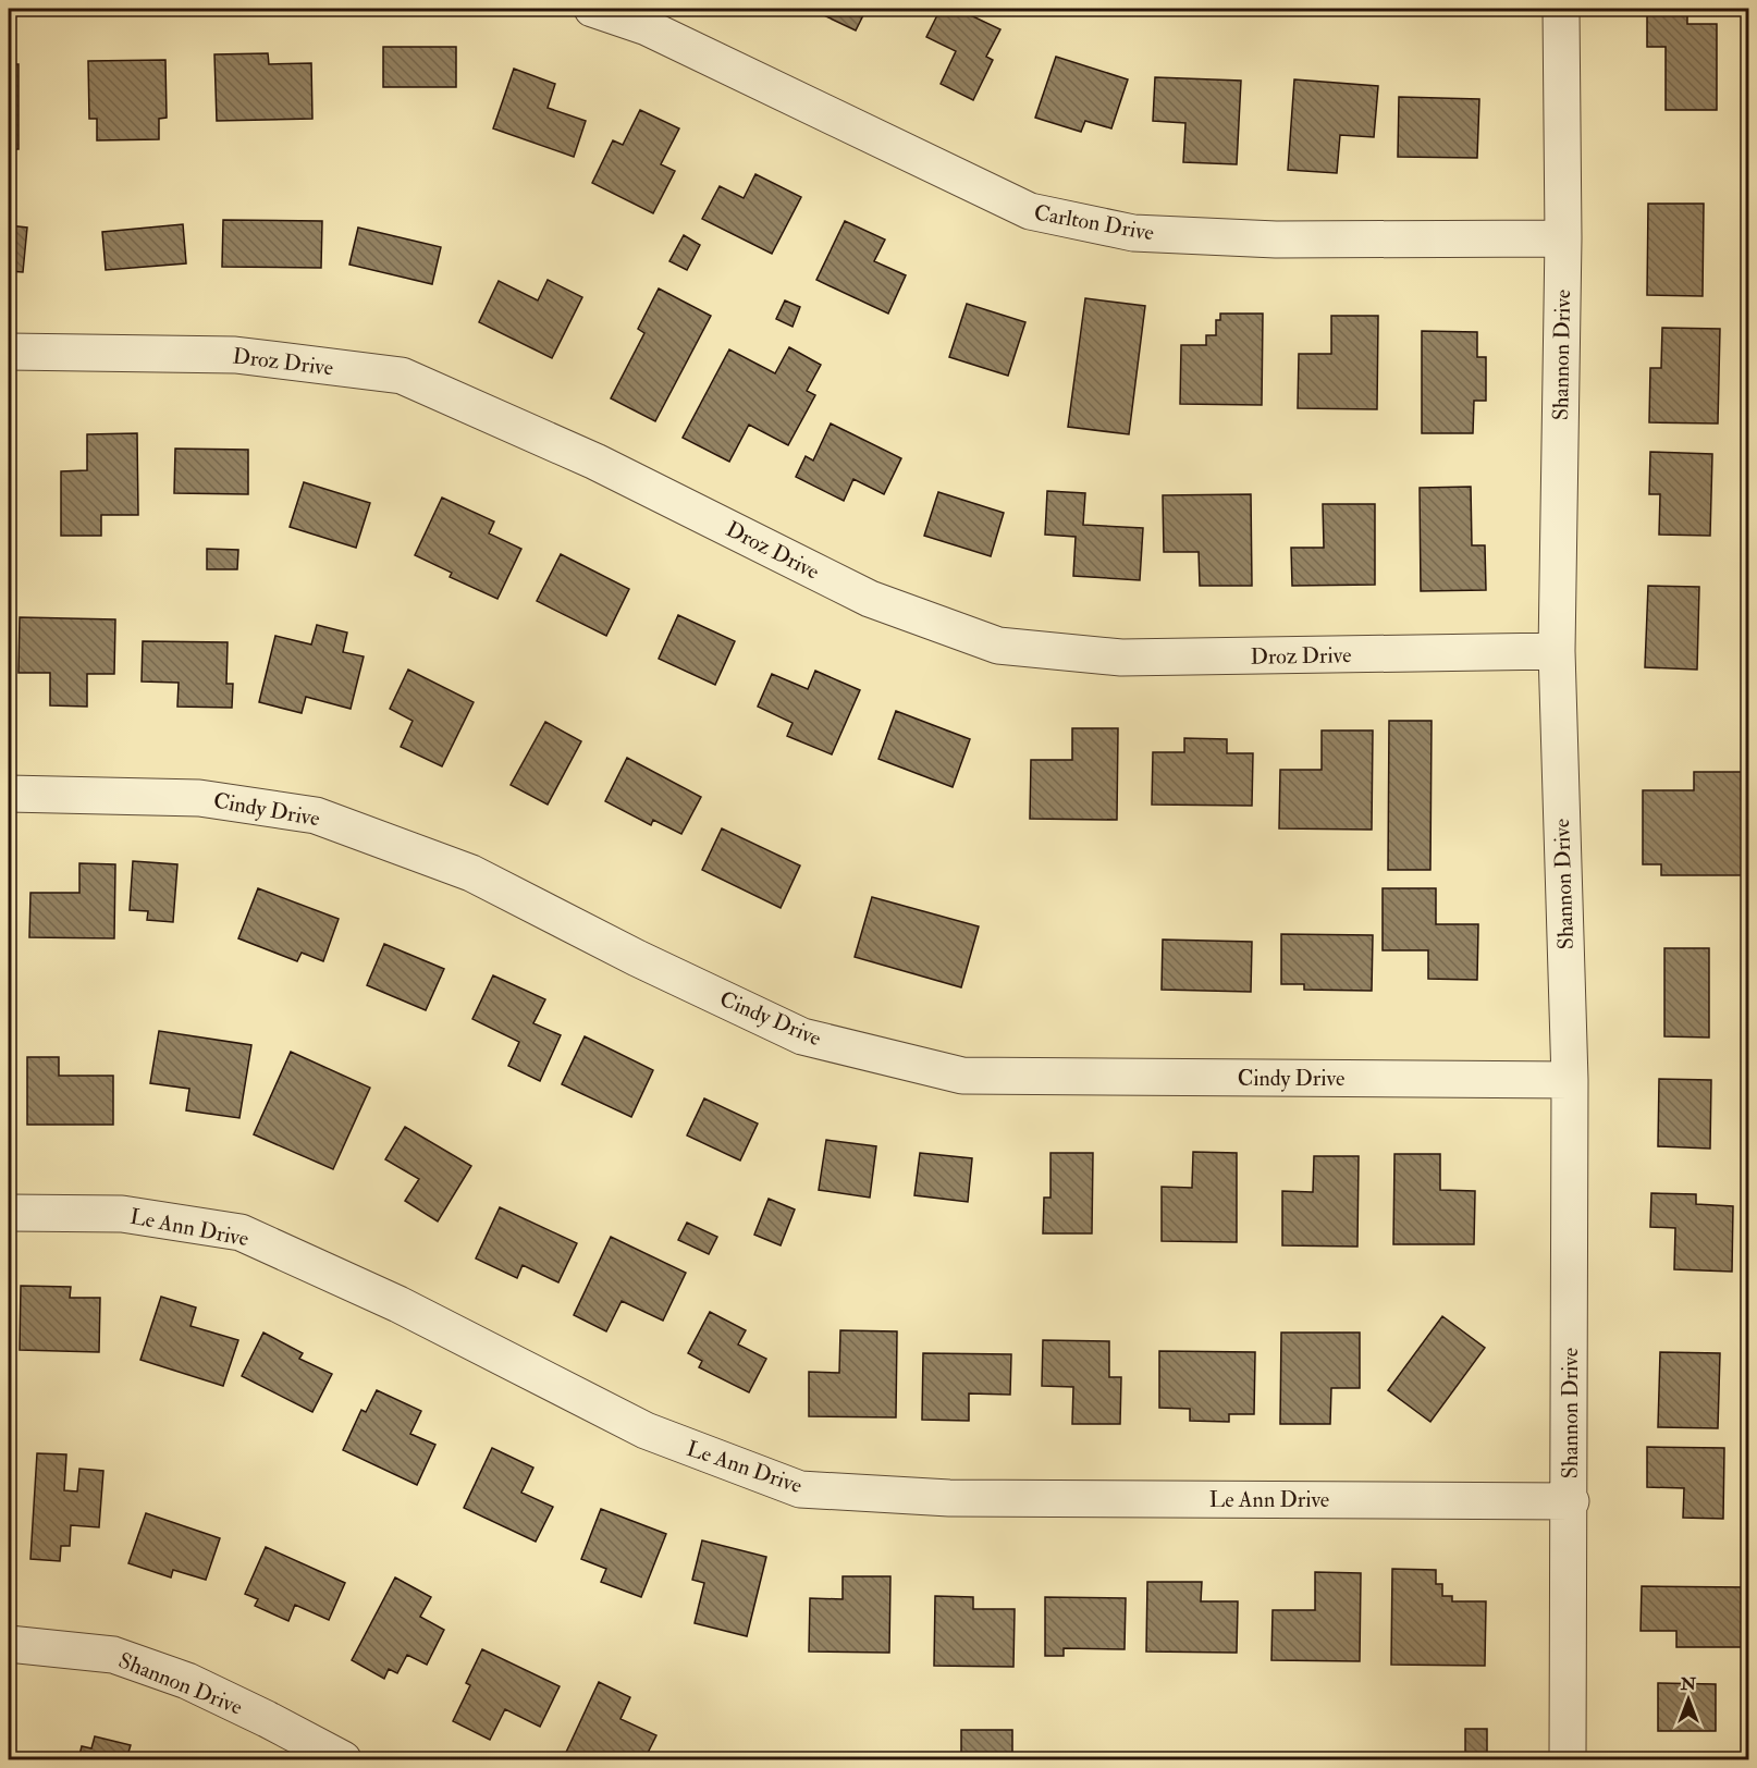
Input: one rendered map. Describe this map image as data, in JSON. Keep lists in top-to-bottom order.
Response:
{
  "streets": {
    "street": [
      "Carlton Drive",
      "Shannon Drive",
      "Droz Drive",
      "Cindy Drive",
      "Le Ann Drive"
    ]
  },
  "crossings": [
    ["Carlton Drive", "Shannon Drive"],
    ["Shannon Drive", "Droz Drive"],
    ["Shannon Drive", "Cindy Drive"],
    ["Shannon Drive", "Le Ann Drive"]
  ],
  "north": "top"
}
